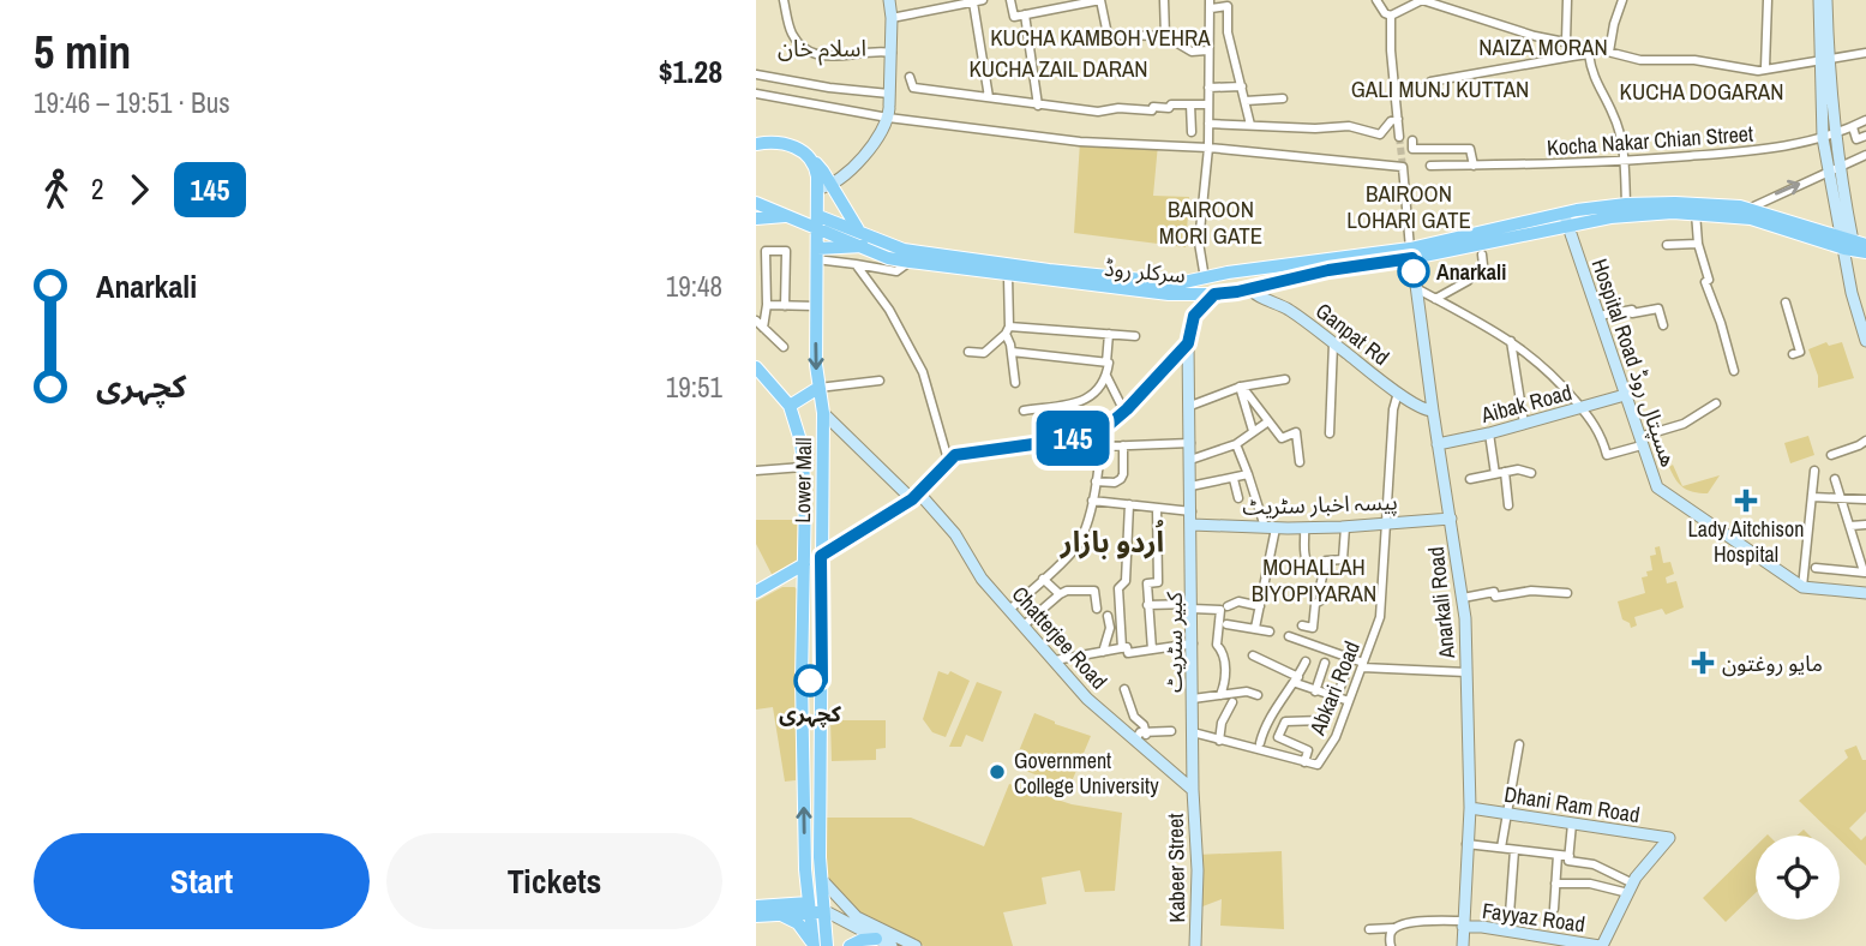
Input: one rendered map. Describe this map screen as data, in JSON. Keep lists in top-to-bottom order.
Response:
{
  "streets": {
    "main road": ["سرکلر روڈ", "Lower Mall"],
    "street": [
      "Kocha Nakar Chian Street",
      "Ganpat Rd",
      "Hospital Road ھسپتال روڈ",
      "Aibak Road",
      "پیسہ اخبار سٹریٹ",
      "Anarkali Road",
      "Chatterjee Road",
      "کبیر سٹریٹ",
      "Abkari Road",
      "Dhani Ram Road",
      "Kabeer Street",
      "Fayyaz Road"
    ]
  },
  "crossings": [
    ["سرکلر روڈ", "Ganpat Rd"],
    ["سرکلر روڈ", "Hospital Road ھسپتال روڈ"],
    ["سرکلر روڈ", "Lower Mall"],
    ["سرکلر روڈ", "Anarkali Road"],
    ["Ganpat Rd", "Anarkali Road"],
    ["Ganpat Rd", "Abkari Road"],
    ["Hospital Road ھسپتال روڈ", "Aibak Road"],
    ["Aibak Road", "Anarkali Road"],
    ["Lower Mall", "Chatterjee Road"],
    ["پیسہ اخبار سٹریٹ", "Anarkali Road"],
    ["پیسہ اخبار سٹریٹ", "کبیر سٹریٹ"],
    ["پیسہ اخبار سٹریٹ", "Abkari Road"],
    ["Anarkali Road", "Dhani Ram Road"],
    ["Anarkali Road", "Fayyaz Road"],
    ["Chatterjee Road", "کبیر سٹریٹ"],
    ["Chatterjee Road", "Kabeer Street"],
    ["کبیر سٹریٹ", "Abkari Road"],
    ["کبیر سٹریٹ", "Kabeer Street"]
  ],
  "districts": [
    "KUCHA KAMBOH VEHRA",
    "NAIZA MORAN",
    "اسلام خان",
    "KUCHA ZAIL DARAN",
    "GALI MUNJ KUTTAN",
    "KUCHA DOGARAN",
    "BAIROON LOHARI GATE",
    "BAIROON MORI GATE",
    "اُردو بازار",
    "MOHALLAH BIYOPIYARAN"
  ],
  "places": {
    "other": ["Anarkali", "کچہری", "Government College University"],
    "health": ["Lady Aitchison Hospital", "مایو روغتون"]
  },
  "lines": ["bus line 145"],
  "page": {
    "heading": ["5 min", "19:46 – 19:51 · Bus", "$1.28"],
    "on_map": "145",
    "legs": ["2", "145"],
    "list": [
      {
        "name": "Anarkali",
        "value": "19:48"
      },
      {
        "name": "کچہری",
        "value": "19:51"
      }
    ],
    "buttons": ["Start", "Tickets"]
  }
}
